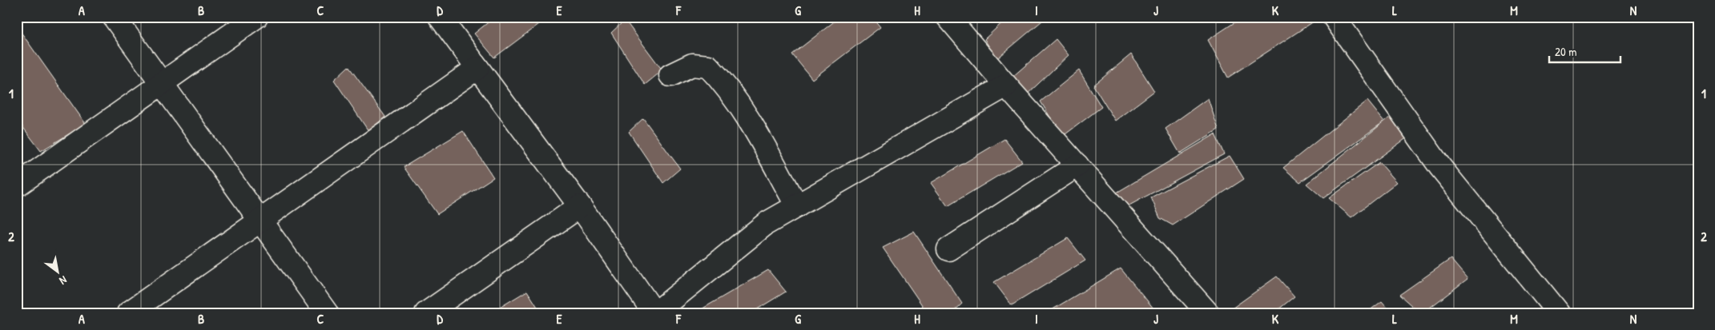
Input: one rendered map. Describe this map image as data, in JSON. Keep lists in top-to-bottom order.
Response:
{
  "scale_bar": "20 m",
  "north": "bottom right",
  "grid": {
    "columns": [
      "A",
      "B",
      "C",
      "D",
      "E",
      "F",
      "G",
      "H",
      "I",
      "J",
      "K",
      "L",
      "M",
      "N"
    ],
    "rows": ["1", "2"]
  }
}
